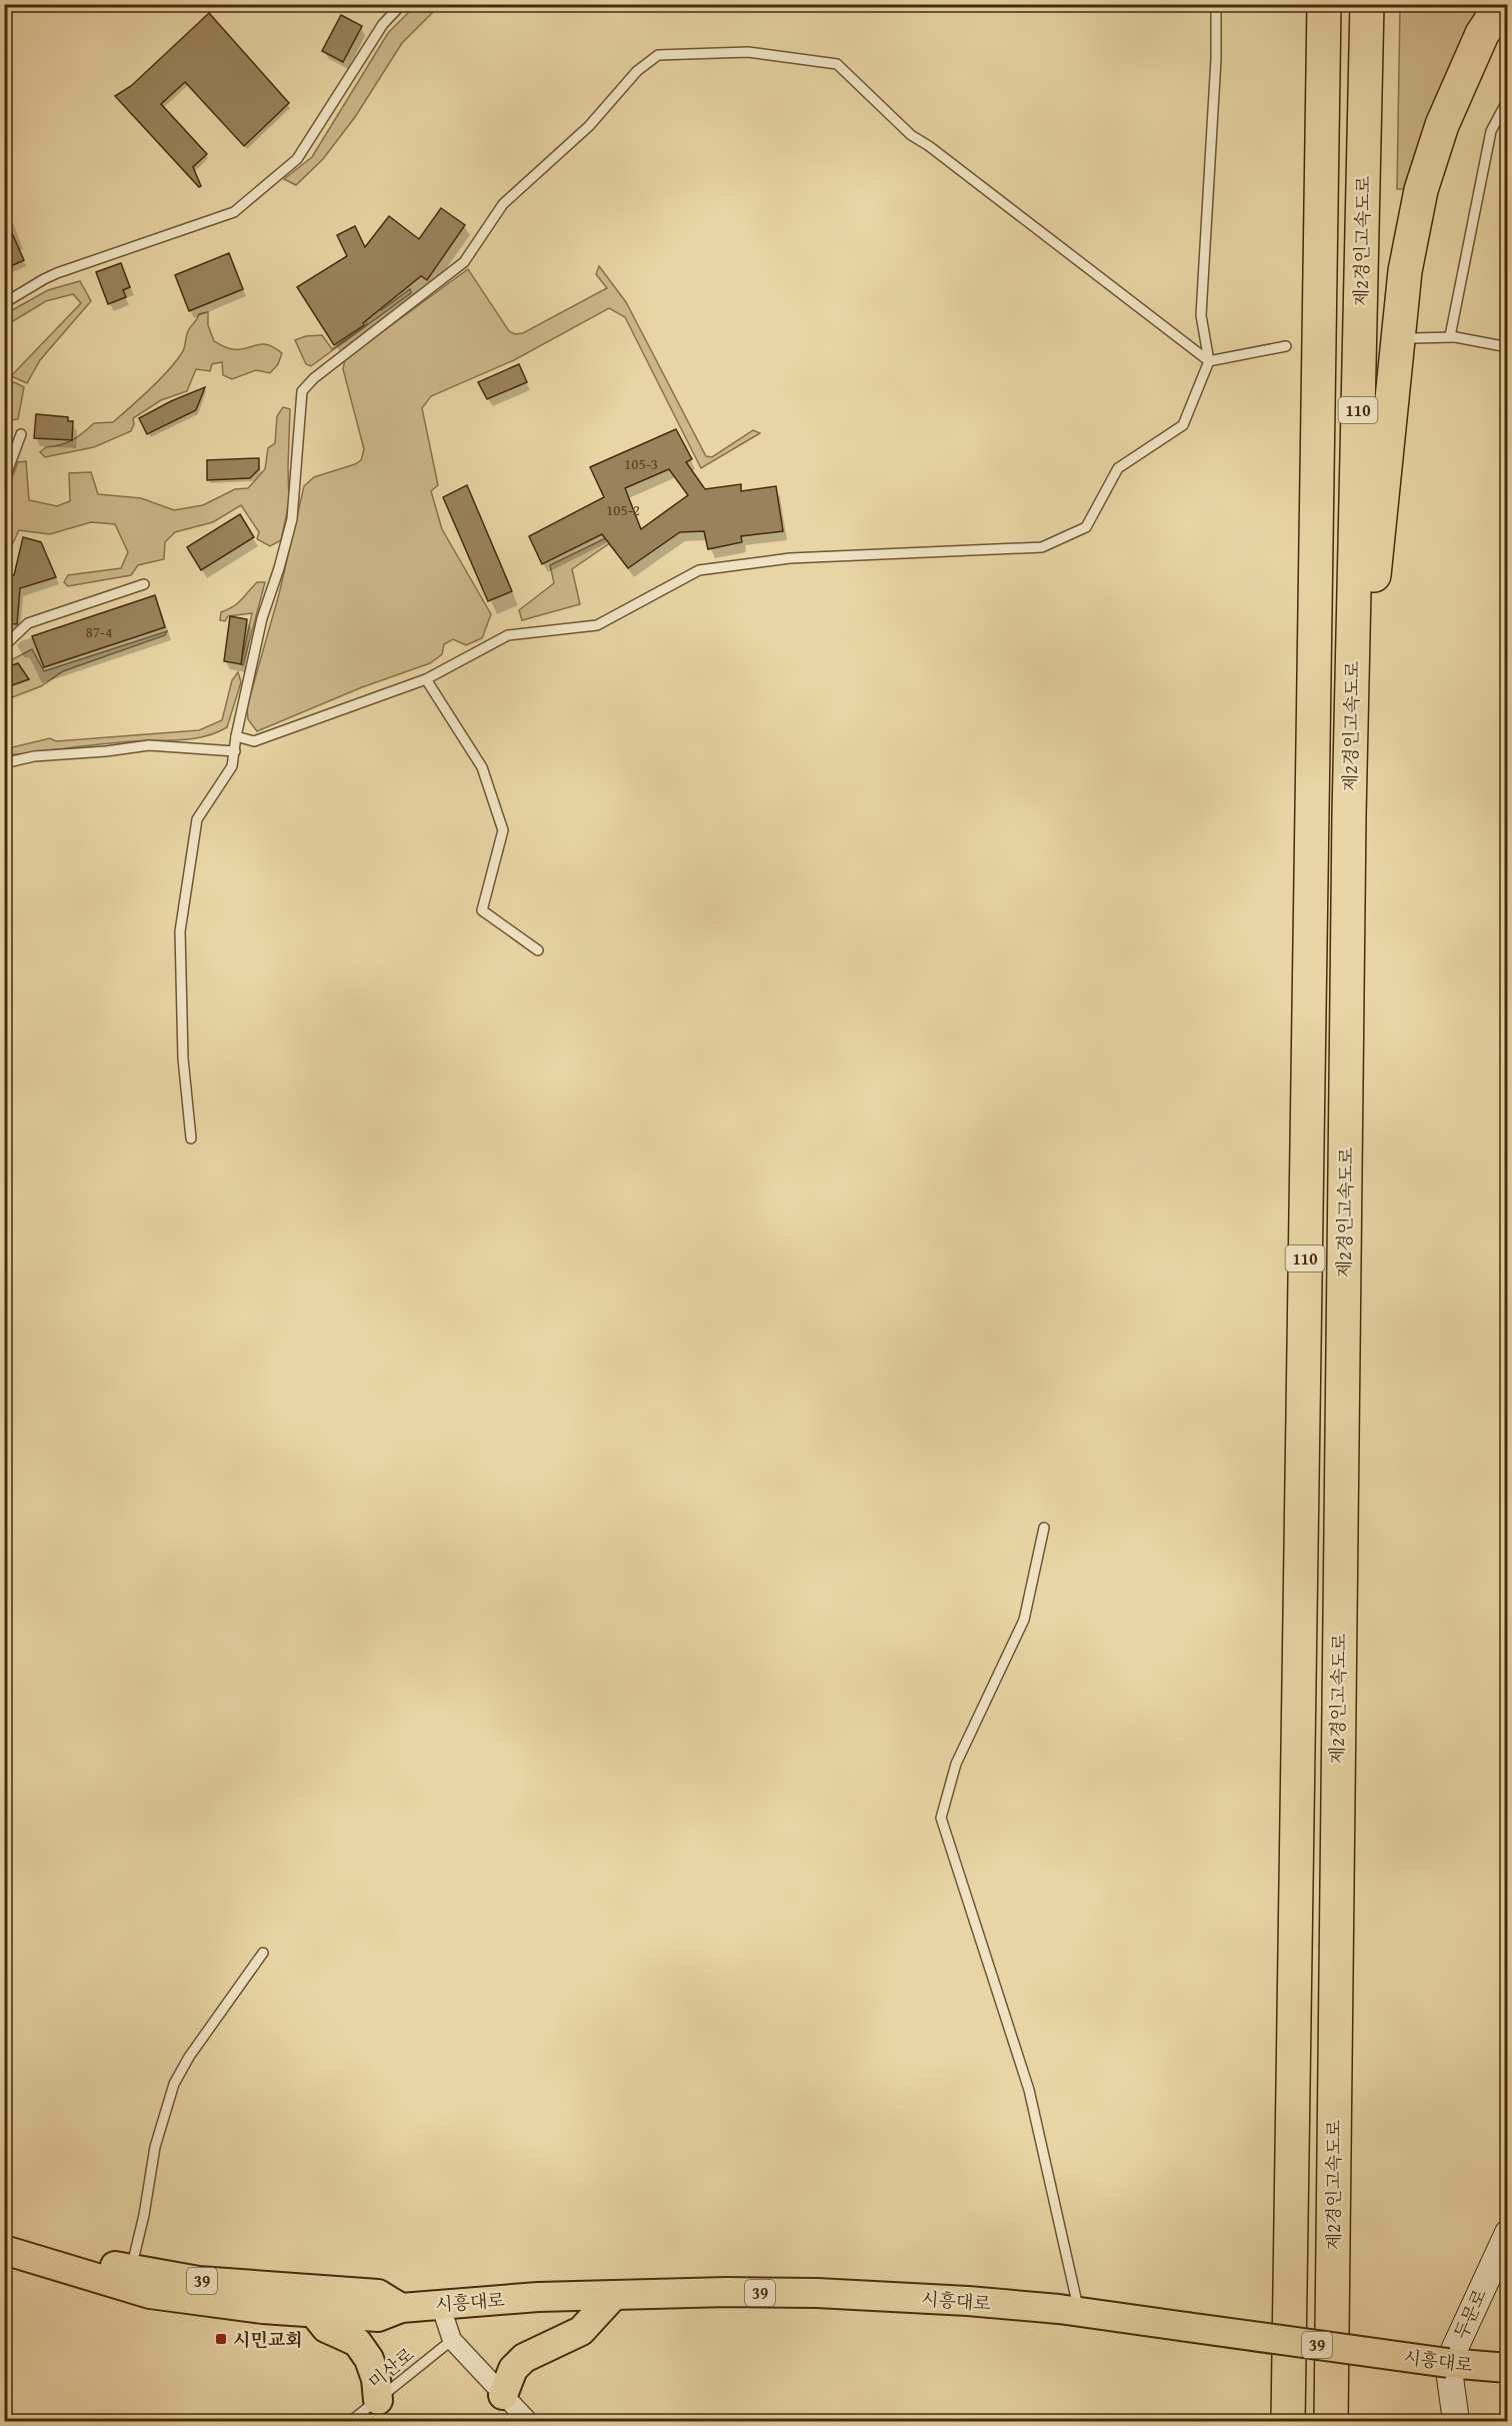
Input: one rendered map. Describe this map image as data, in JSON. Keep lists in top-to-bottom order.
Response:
{
  "streets": {
    "highway": ["제2경인고속도로", "110"],
    "main road": ["39", "시흥대로"],
    "street": ["두문로"],
    "lane": ["미산로"]
  },
  "crossings": [
    ["39", "시흥대로"],
    ["시흥대로", "두문로"]
  ],
  "places": {
    "transit": ["시민교회"]
  },
  "house_numbers": ["105-3", "105-2", "87-4"]
}
